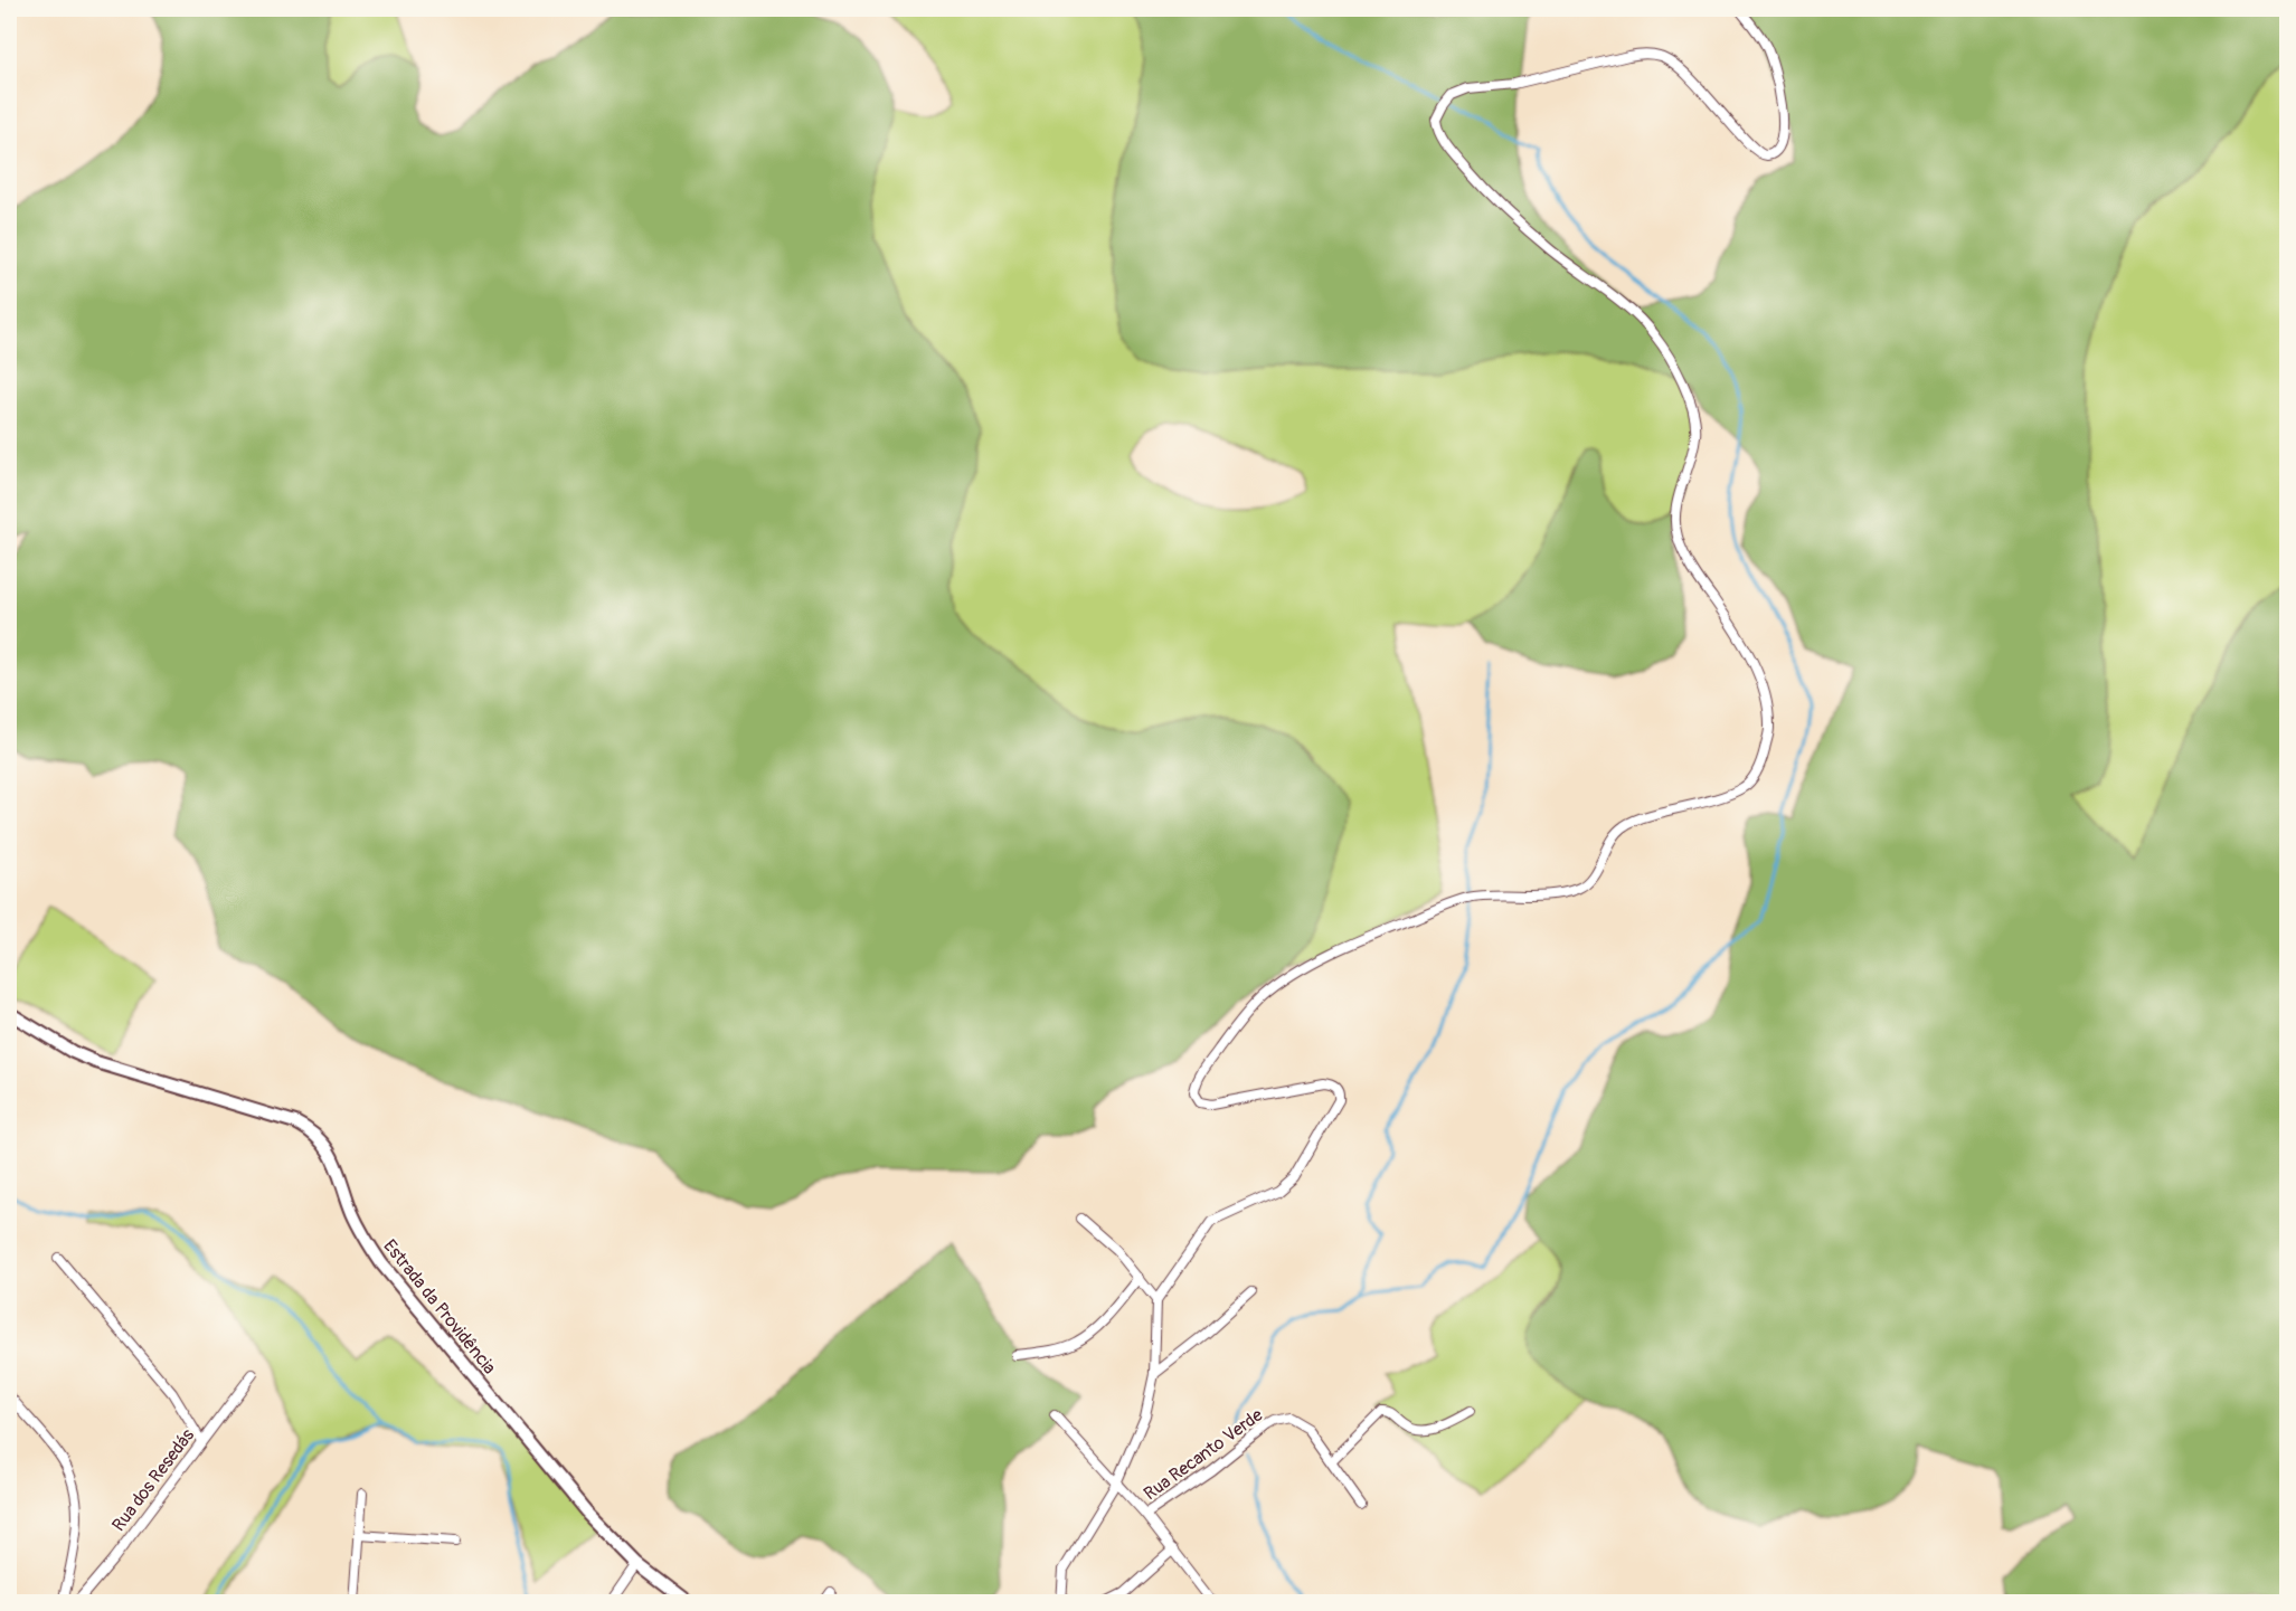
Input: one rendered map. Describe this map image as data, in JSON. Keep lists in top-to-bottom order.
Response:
{
  "streets": {
    "street": ["Estrada da Providência", "Rua Recanto Verde", "Rua dos Resedás"]
  }
}
